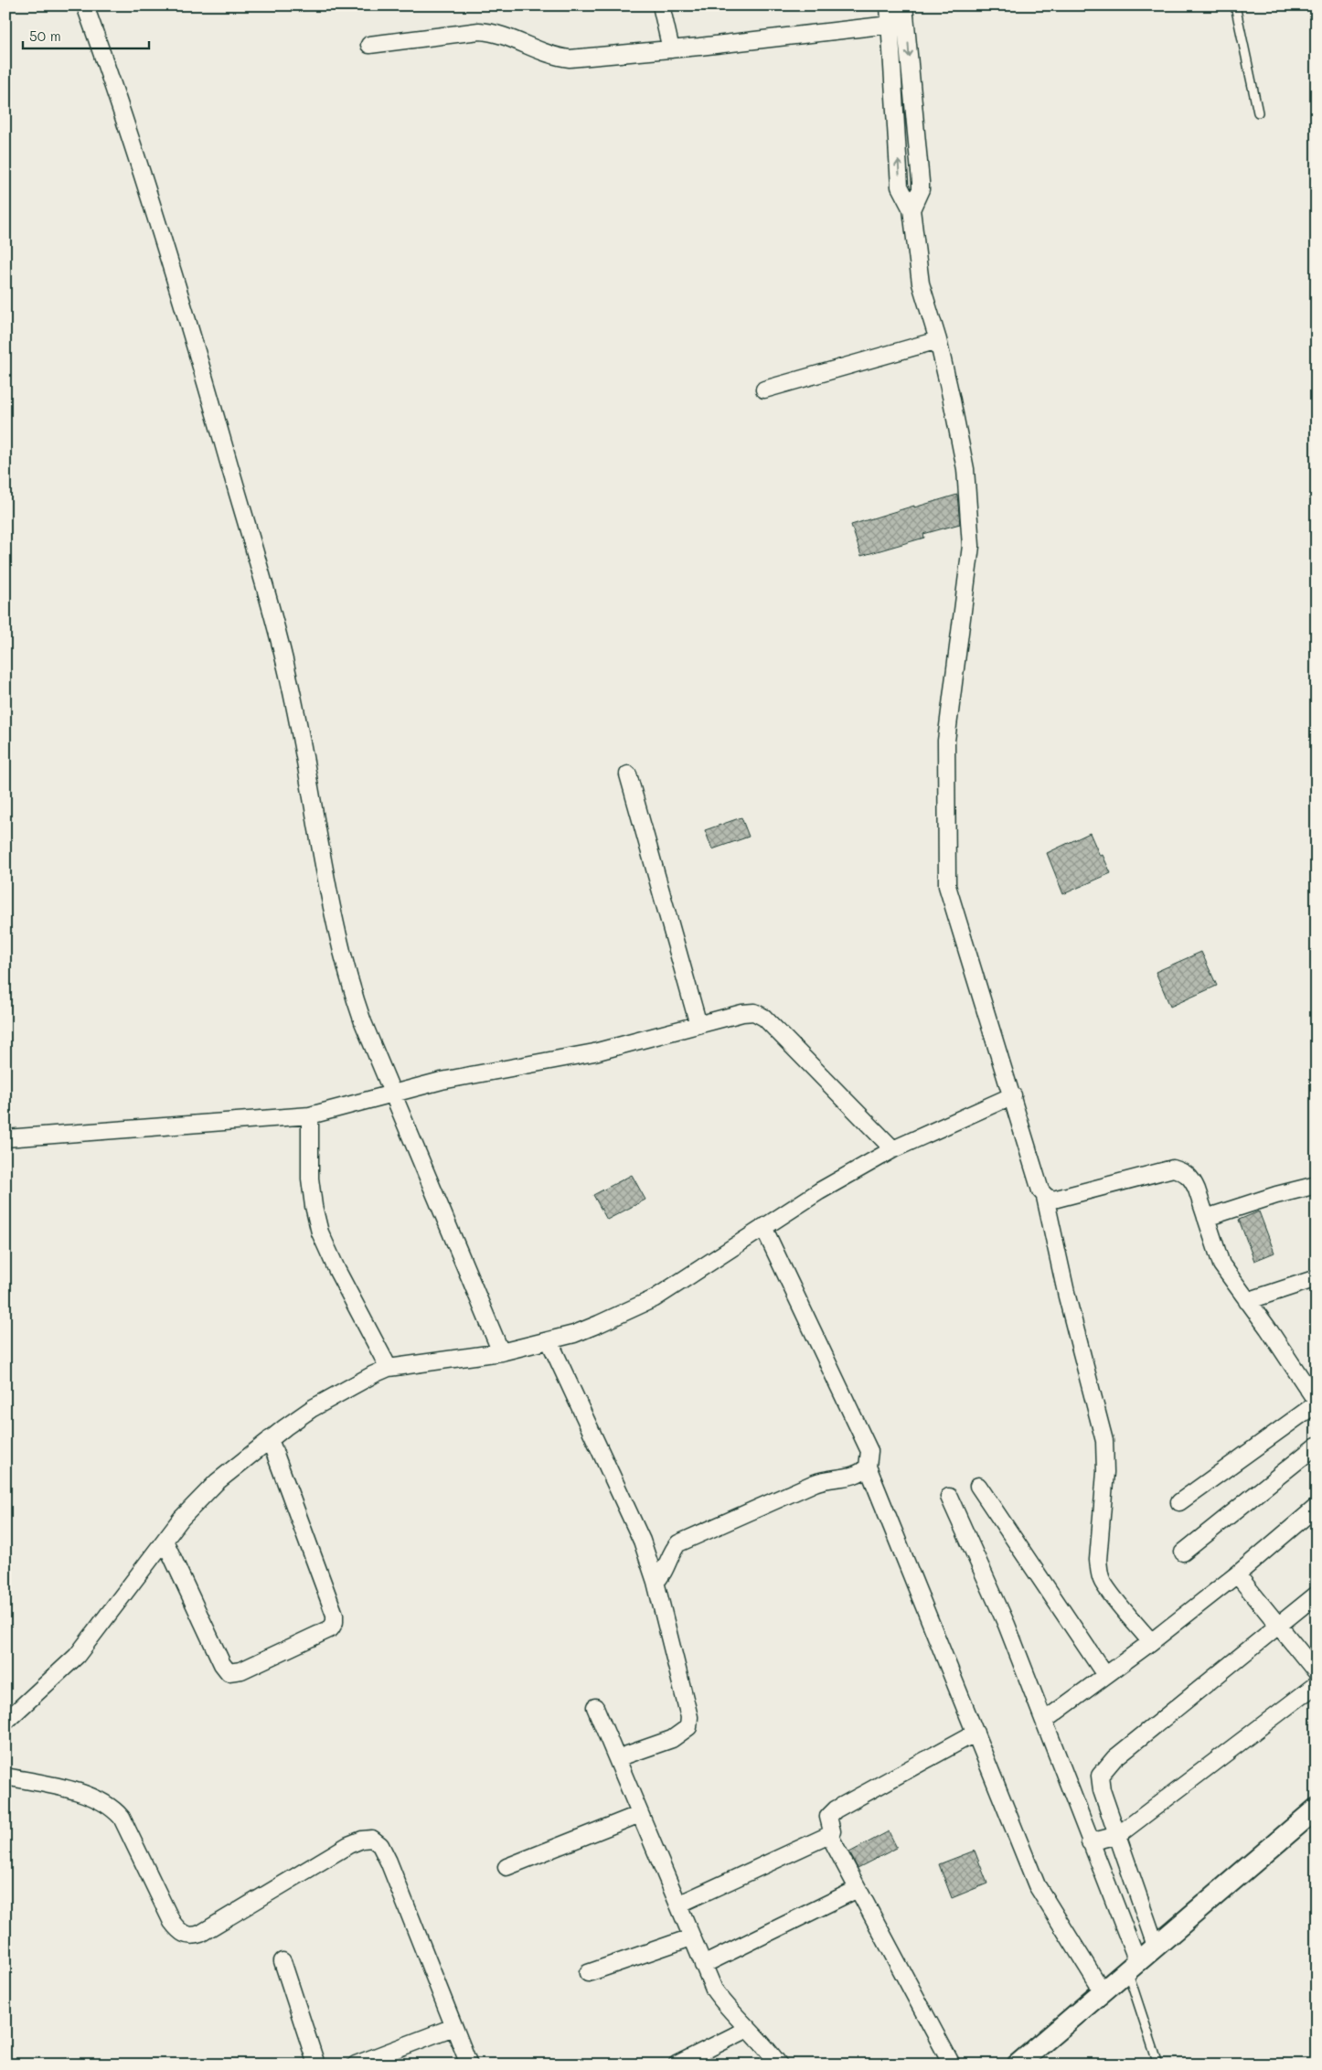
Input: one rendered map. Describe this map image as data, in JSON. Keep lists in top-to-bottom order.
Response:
{
  "scale_bar": "50 m"
}
